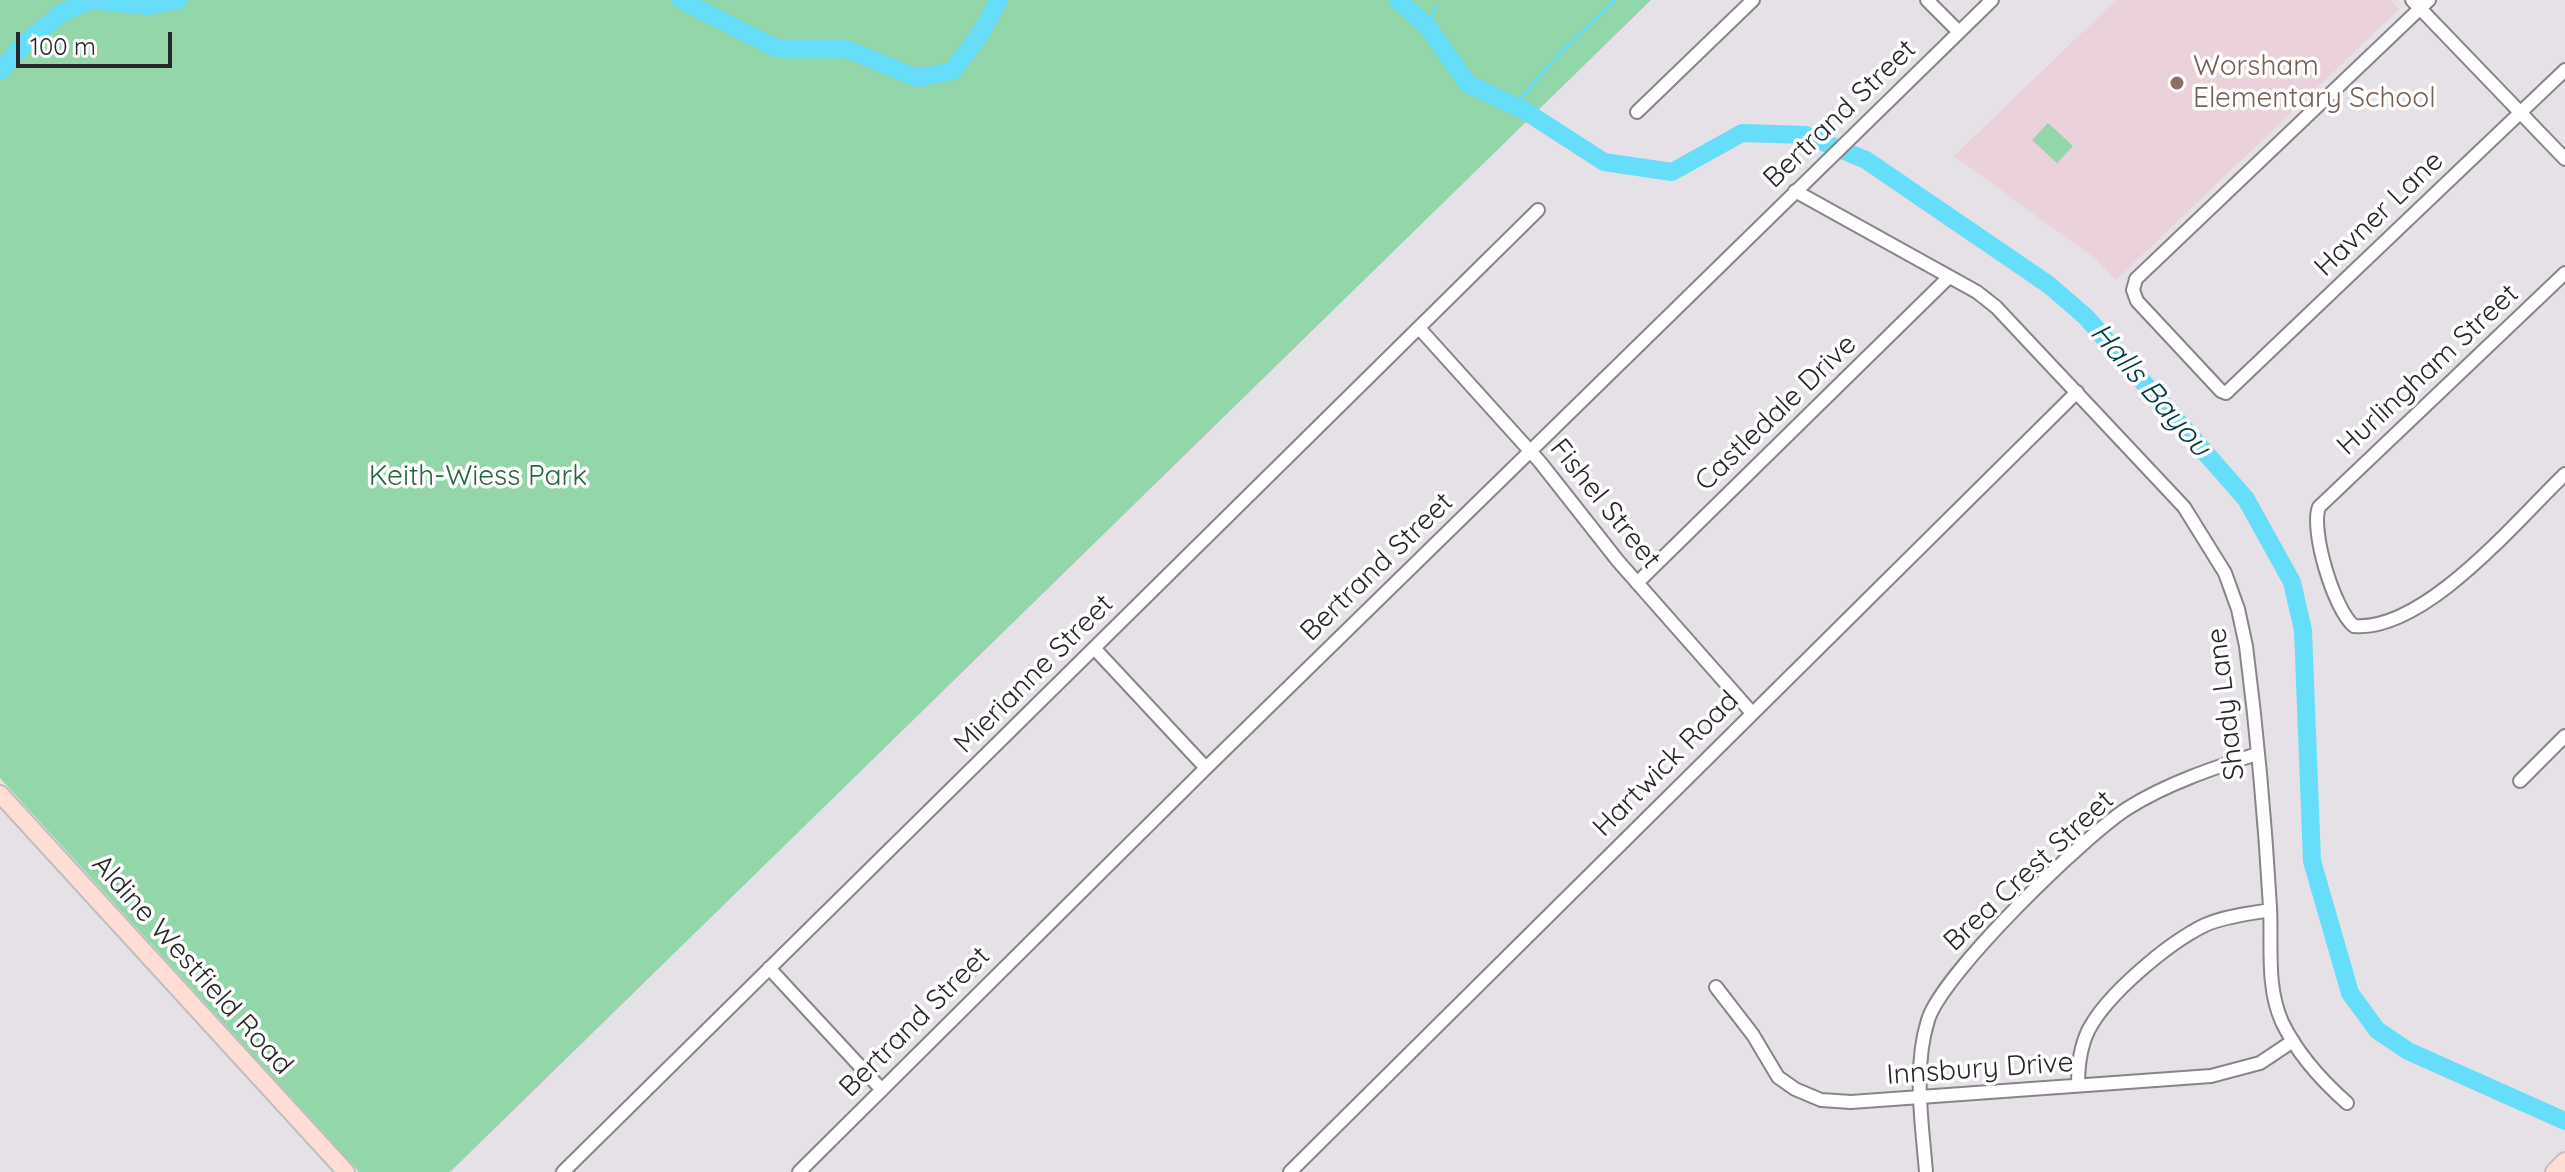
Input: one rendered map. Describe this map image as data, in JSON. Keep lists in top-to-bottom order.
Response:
{
  "streets": {
    "main road": ["Aldine Westfield Road"],
    "street": [
      "Bertrand Street",
      "Havner Lane",
      "Hurlingham Street",
      "Castledale Drive",
      "Fishel Street",
      "Mierianne Street",
      "Shady Lane",
      "Hartwick Road",
      "Brea Crest Street",
      "Innsbury Drive"
    ]
  },
  "crossings": [
    ["Bertrand Street", "Fishel Street"],
    ["Bertrand Street", "Shady Lane"],
    ["Castledale Drive", "Fishel Street"],
    ["Castledale Drive", "Shady Lane"],
    ["Fishel Street", "Mierianne Street"],
    ["Fishel Street", "Hartwick Road"],
    ["Shady Lane", "Hartwick Road"],
    ["Shady Lane", "Brea Crest Street"],
    ["Shady Lane", "Innsbury Drive"],
    ["Brea Crest Street", "Innsbury Drive"]
  ],
  "water": ["Halls Bayou"],
  "parks": ["Keith-Wiess Park"],
  "places": ["Worsham Elementary School"],
  "scale_bar": "100 m"
}
